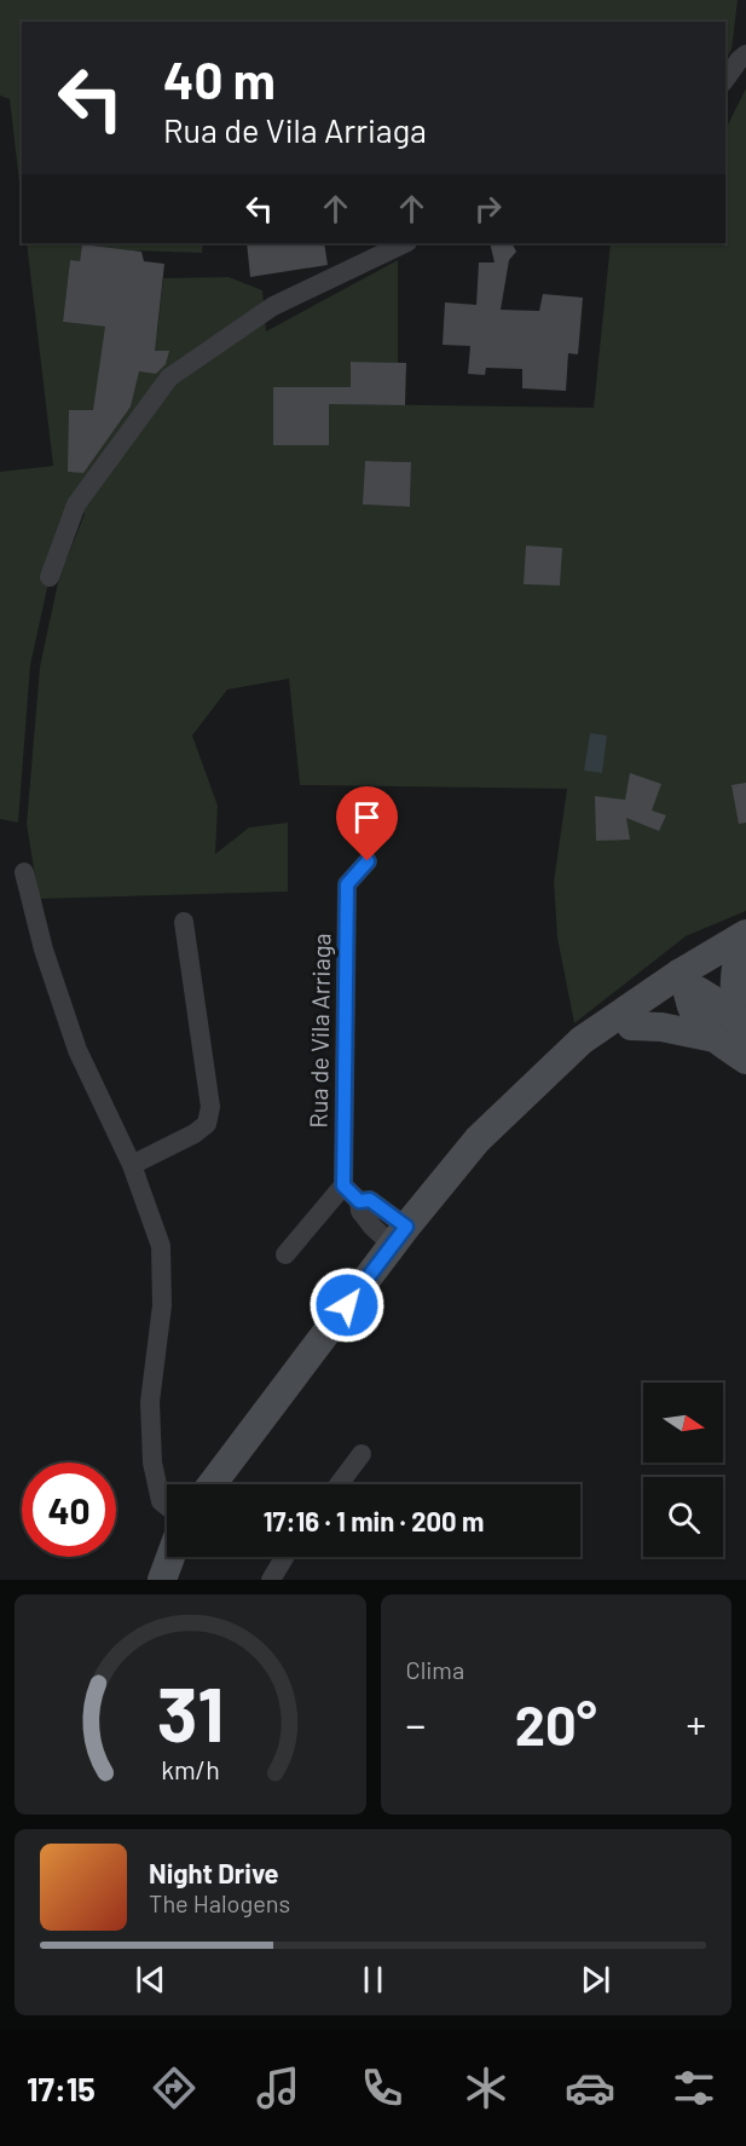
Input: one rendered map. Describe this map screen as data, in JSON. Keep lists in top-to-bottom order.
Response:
{
  "streets": {
    "street": ["Rua de Vila Arriaga"]
  },
  "north": "right",
  "page": {
    "turn": ["40 m", "Rua de Vila Arriaga"],
    "limit": "40",
    "trip": "17:16 · 1 min · 200 m",
    "tile": "Clima",
    "heat": ["−", "20°", "+"],
    "song": ["Night Drive", "The Halogens"],
    "tabs": "17:15",
    "gauge": ["31", "km/h"]
  }
}
